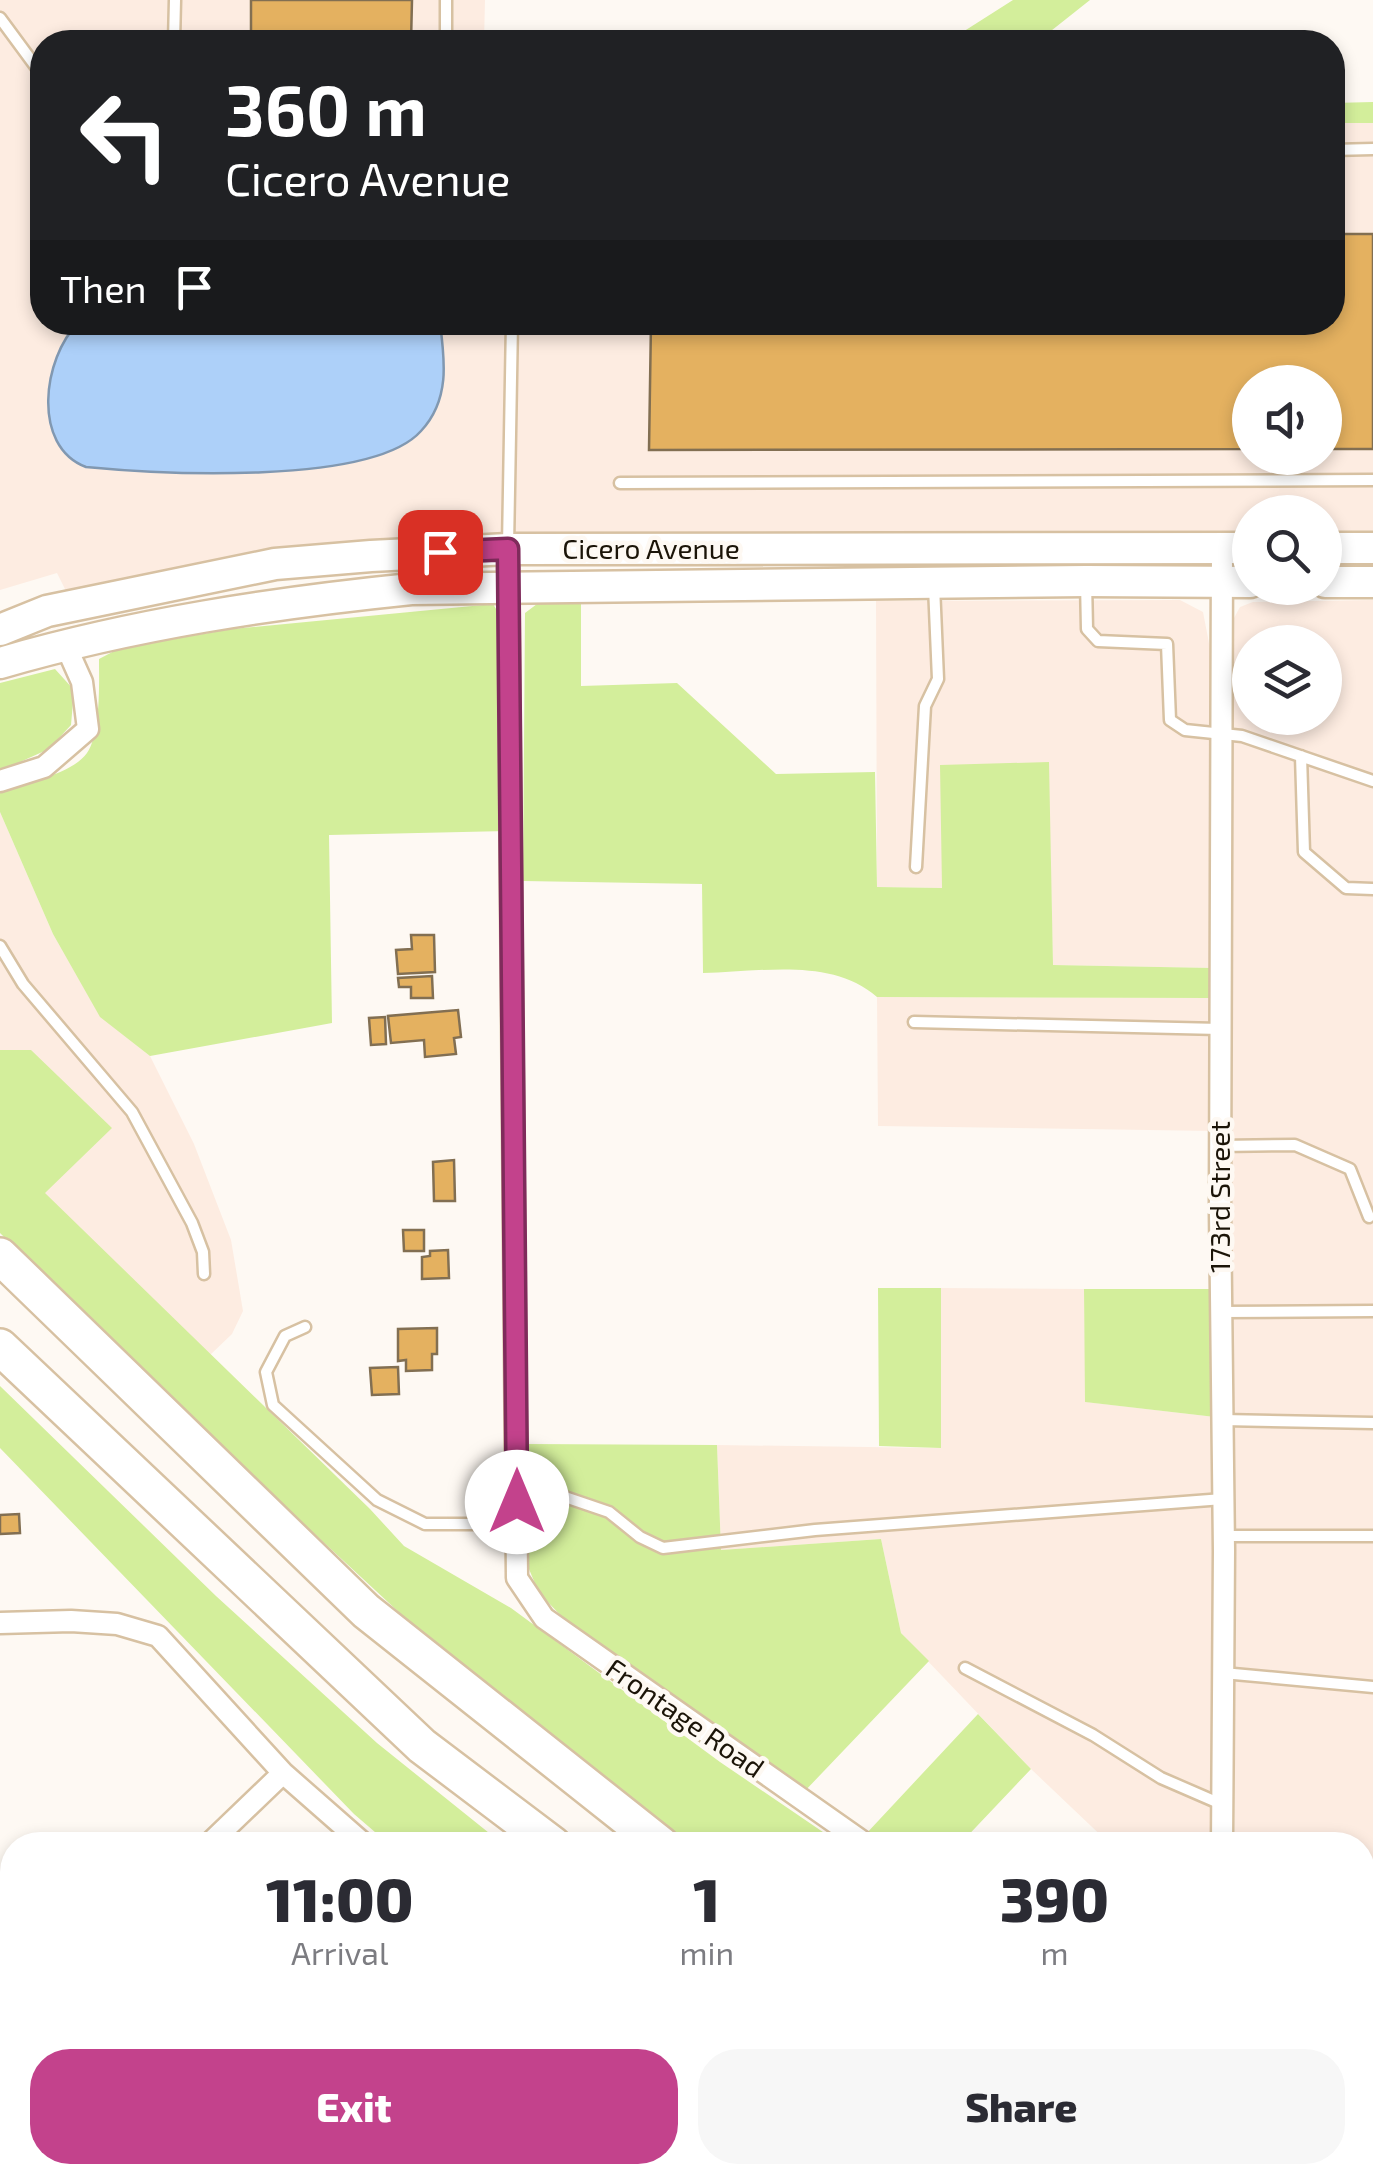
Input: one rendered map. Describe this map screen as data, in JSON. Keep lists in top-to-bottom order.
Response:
{
  "streets": {
    "main road": ["Cicero Avenue"],
    "street": ["173rd Street", "Frontage Road"]
  },
  "page": {
    "turn": ["360 m", "Cicero Avenue"],
    "then": "Then",
    "eta": [
      "11:00",
      "Arrival",
      "1",
      "min",
      "390",
      "m"
    ],
    "buttons": ["Exit", "Share"]
  }
}
